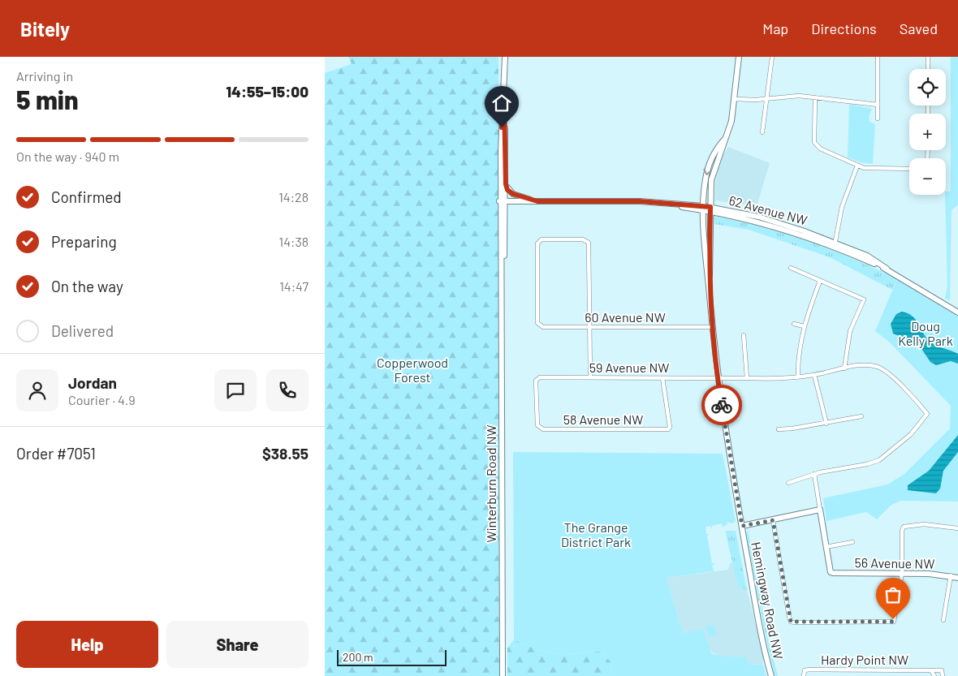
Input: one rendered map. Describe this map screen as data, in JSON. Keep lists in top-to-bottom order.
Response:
{
  "streets": {
    "main road": [
      "62 Avenue NW",
      "Winterburn Road NW",
      "56 Avenue NW",
      "Hemingway Road NW"
    ],
    "street": [
      "60 Avenue NW",
      "59 Avenue NW",
      "58 Avenue NW",
      "Hardy Point NW"
    ]
  },
  "crossings": [
    ["62 Avenue NW", "Winterburn Road NW"],
    ["62 Avenue NW", "Hemingway Road NW"],
    ["60 Avenue NW", "Hemingway Road NW"],
    ["59 Avenue NW", "58 Avenue NW"],
    ["59 Avenue NW", "Hemingway Road NW"]
  ],
  "parks": ["Doug Kelly Park", "Copperwood Forest", "The Grange District Park"],
  "scale_bar": "200 m",
  "page": {
    "header": "Bitely",
    "nav": ["Map", "Directions", "Saved"],
    "heading": ["5 min", "Arriving in", "14:55–15:00"],
    "panel": [
      "Jordan",
      "Courier · 4.9",
      "Order #7051",
      "$38.55"
    ],
    "map_buttons": ["+", "−"],
    "bar": "On the way · 940 m",
    "list": [
      ["Confirmed", "14:28"],
      ["Preparing", "14:38"],
      ["On the way", "14:47"],
      "Delivered"
    ],
    "buttons": ["Help", "Share"],
    "scale": "200 m"
  }
}
